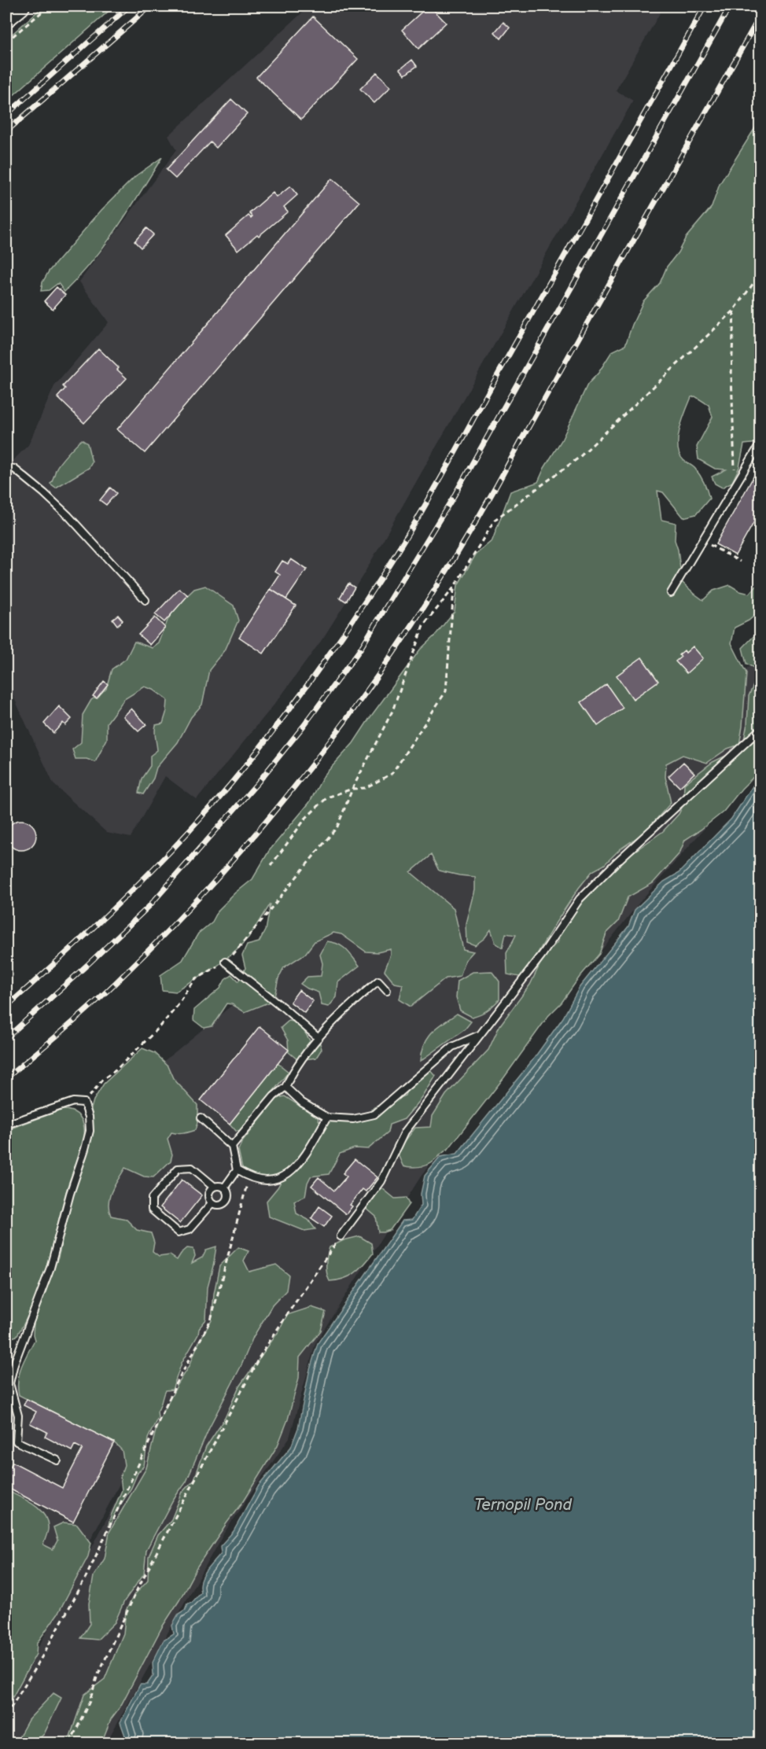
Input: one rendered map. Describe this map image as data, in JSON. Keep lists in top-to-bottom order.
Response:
{
  "water": ["Ternopil Pond"]
}
